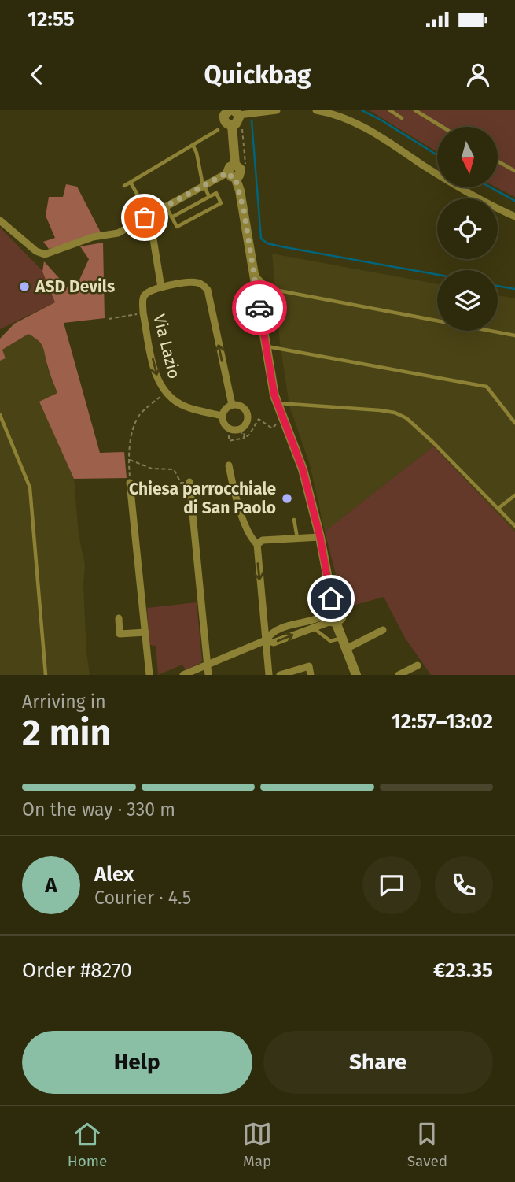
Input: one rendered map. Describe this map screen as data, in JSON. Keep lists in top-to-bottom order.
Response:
{
  "streets": {
    "street": ["Via Lazio"]
  },
  "one_way": ["Via Lazio"],
  "places": ["ASD Devils", "Chiesa parrocchiale di San Paolo"],
  "north": "bottom",
  "page": {
    "status": "12:55",
    "header": "Quickbag",
    "heading": ["2 min", "Arriving in", "12:57–13:02"],
    "panel": [
      "Alex",
      "Courier · 4.5",
      "Order #8270",
      "€23.35"
    ],
    "bar": "On the way · 330 m",
    "round": "A",
    "buttons": ["Help", "Share"],
    "tabs": ["Home", "Map", "Saved"]
  }
}
